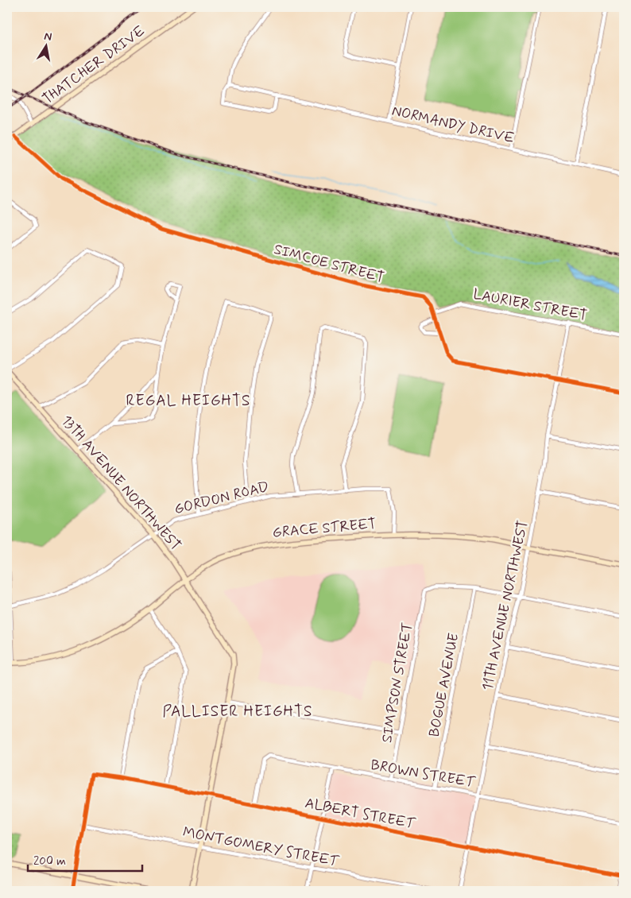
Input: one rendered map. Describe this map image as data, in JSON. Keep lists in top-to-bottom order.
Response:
{
  "streets": {
    "street": [
      "THATCHER DRIVE",
      "NORMANDY DRIVE",
      "SIMCOE STREET",
      "LAURIER STREET",
      "13TH AVENUE NORTHWEST",
      "GORDON ROAD",
      "GRACE STREET",
      "11TH AVENUE NORTHWEST",
      "SIMPSON STREET",
      "BOGUE AVENUE",
      "BROWN STREET",
      "ALBERT STREET",
      "MONTGOMERY STREET"
    ]
  },
  "crossings": [
    ["THATCHER DRIVE", "SIMCOE STREET"],
    ["SIMCOE STREET", "LAURIER STREET"],
    ["SIMCOE STREET", "11TH AVENUE NORTHWEST"],
    ["LAURIER STREET", "11TH AVENUE NORTHWEST"],
    ["13TH AVENUE NORTHWEST", "GORDON ROAD"],
    ["13TH AVENUE NORTHWEST", "GRACE STREET"],
    ["13TH AVENUE NORTHWEST", "ALBERT STREET"],
    ["13TH AVENUE NORTHWEST", "MONTGOMERY STREET"],
    ["GORDON ROAD", "GRACE STREET"],
    ["GRACE STREET", "11TH AVENUE NORTHWEST"],
    ["11TH AVENUE NORTHWEST", "BROWN STREET"],
    ["11TH AVENUE NORTHWEST", "ALBERT STREET"],
    ["SIMPSON STREET", "BOGUE AVENUE"],
    ["SIMPSON STREET", "BROWN STREET"],
    ["BOGUE AVENUE", "BROWN STREET"],
    ["BROWN STREET", "ALBERT STREET"],
    ["ALBERT STREET", "MONTGOMERY STREET"]
  ],
  "districts": ["REGAL HEIGHTS", "PALLISER HEIGHTS"],
  "scale_bar": "200 m",
  "north": "top"
}
